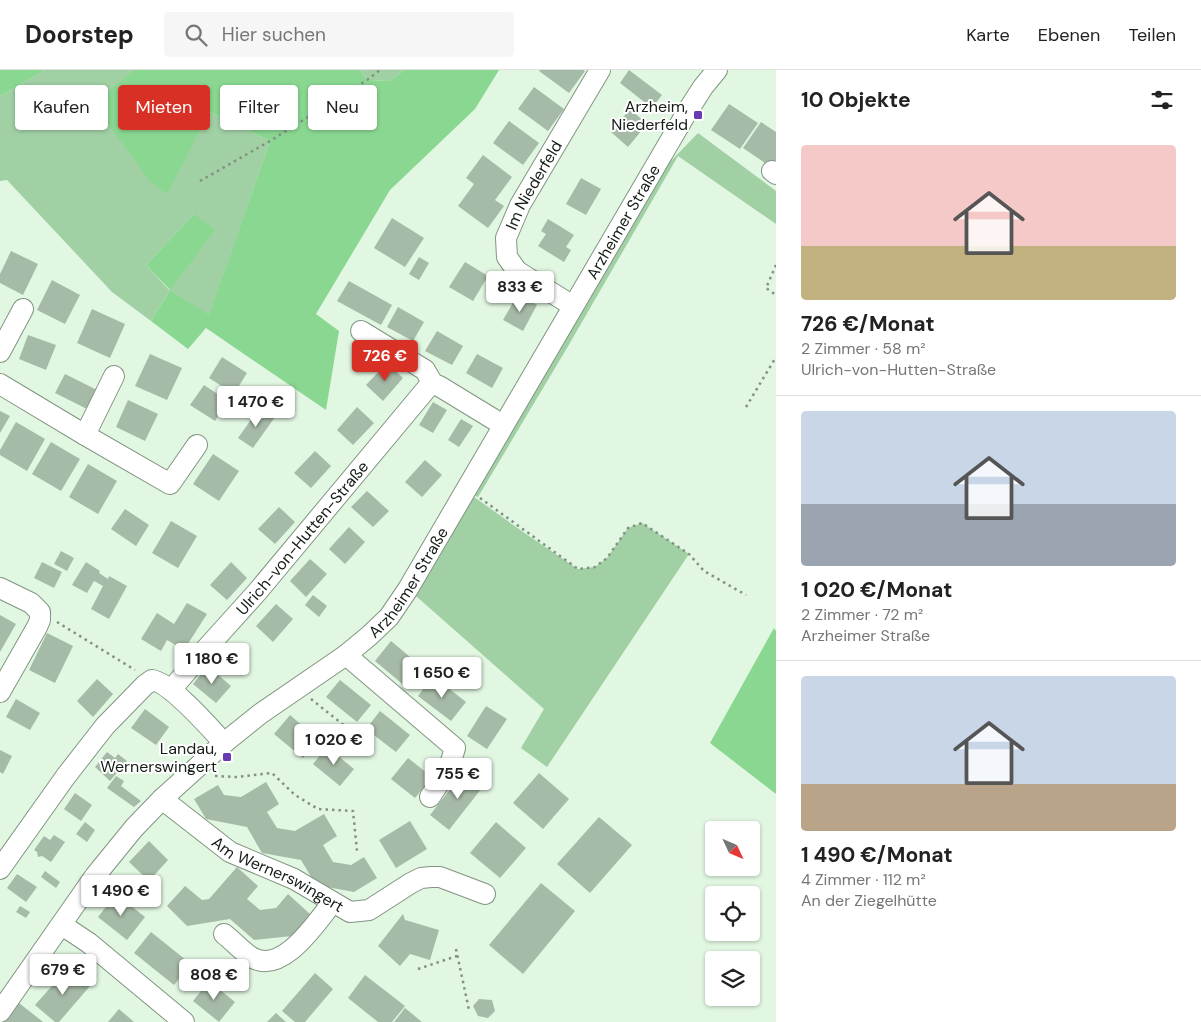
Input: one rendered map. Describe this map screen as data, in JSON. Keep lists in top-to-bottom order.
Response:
{
  "streets": {
    "street": [
      "Im Niederfeld",
      "Arzheimer Straße",
      "Ulrich-von-Hutten-Straße",
      "Am Wernerswingert"
    ]
  },
  "crossings": [
    ["Im Niederfeld", "Arzheimer Straße"],
    ["Arzheimer Straße", "Am Wernerswingert"]
  ],
  "places": {
    "transit": ["Arzheim, Niederfeld", "Landau, Wernerswingert"]
  },
  "north": "bottom right",
  "page": {
    "header": "Doorstep",
    "search": "Hier suchen",
    "nav": ["Karte", "Ebenen", "Teilen"],
    "heading": "10 Objekte",
    "chip": [
      "Kaufen",
      "Mieten",
      "Filter",
      "Neu"
    ],
    "list": [
      {
        "name": "726 €/Monat",
        "note": "2 Zimmer · 58 m² · Ulrich-von-Hutten-Straße"
      },
      {
        "name": "1 020 €/Monat",
        "note": "2 Zimmer · 72 m² · Arzheimer Straße"
      },
      {
        "name": "1 490 €/Monat",
        "note": "4 Zimmer · 112 m² · An der Ziegelhütte"
      }
    ],
    "price": [
      "833 €",
      "726 €",
      "1 470 €",
      "1 180 €",
      "1 650 €",
      "1 020 €",
      "755 €",
      "1 490 €",
      "679 €",
      "808 €"
    ]
  }
}
